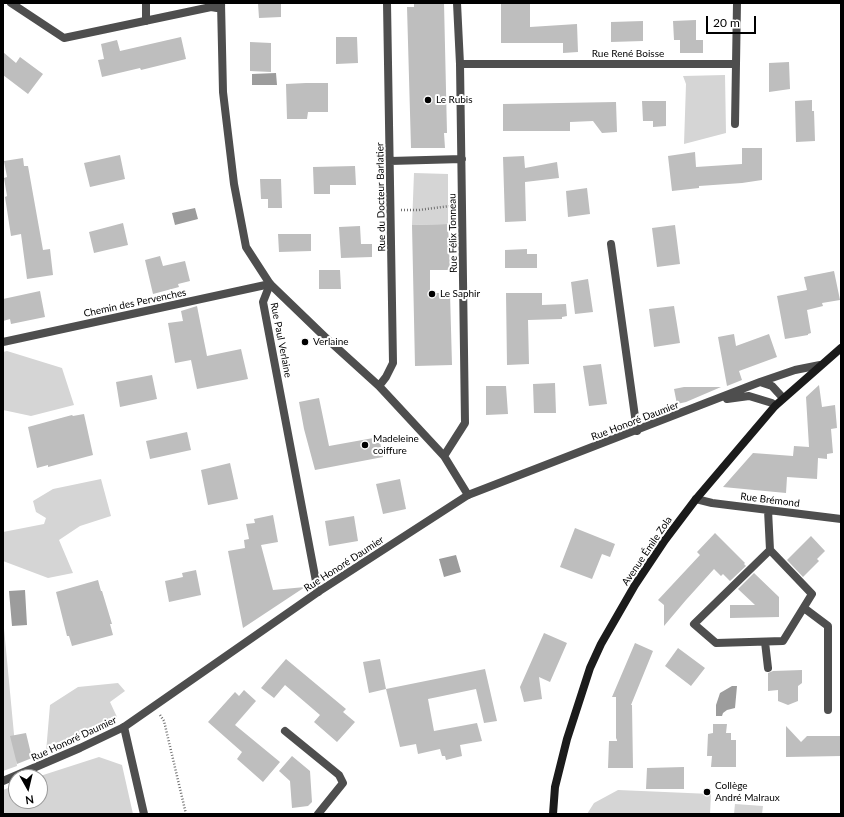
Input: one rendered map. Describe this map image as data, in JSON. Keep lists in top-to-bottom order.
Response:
{
  "streets": {
    "main road": ["Avenue Émile Zola"],
    "street": [
      "Rue René Boisse",
      "Rue du Docteur Barlatier",
      "Rue Félix Tonneau",
      "Chemin des Pervenches",
      "Rue Paul Verlaine",
      "Rue Honoré Daumier",
      "Rue Brémond"
    ]
  },
  "crossings": [
    ["Rue René Boisse", "Rue Félix Tonneau"],
    ["Chemin des Pervenches", "Rue Paul Verlaine"],
    ["Rue Paul Verlaine", "Rue Honoré Daumier"],
    ["Rue Honoré Daumier", "Avenue Émile Zola"],
    ["Rue Brémond", "Avenue Émile Zola"]
  ],
  "places": [
    "Le Rubis",
    "Le Saphir",
    "Verlaine",
    "Madeleine coiffure",
    "Collège André Malraux"
  ],
  "scale_bar": "20 m",
  "north": "bottom"
}
